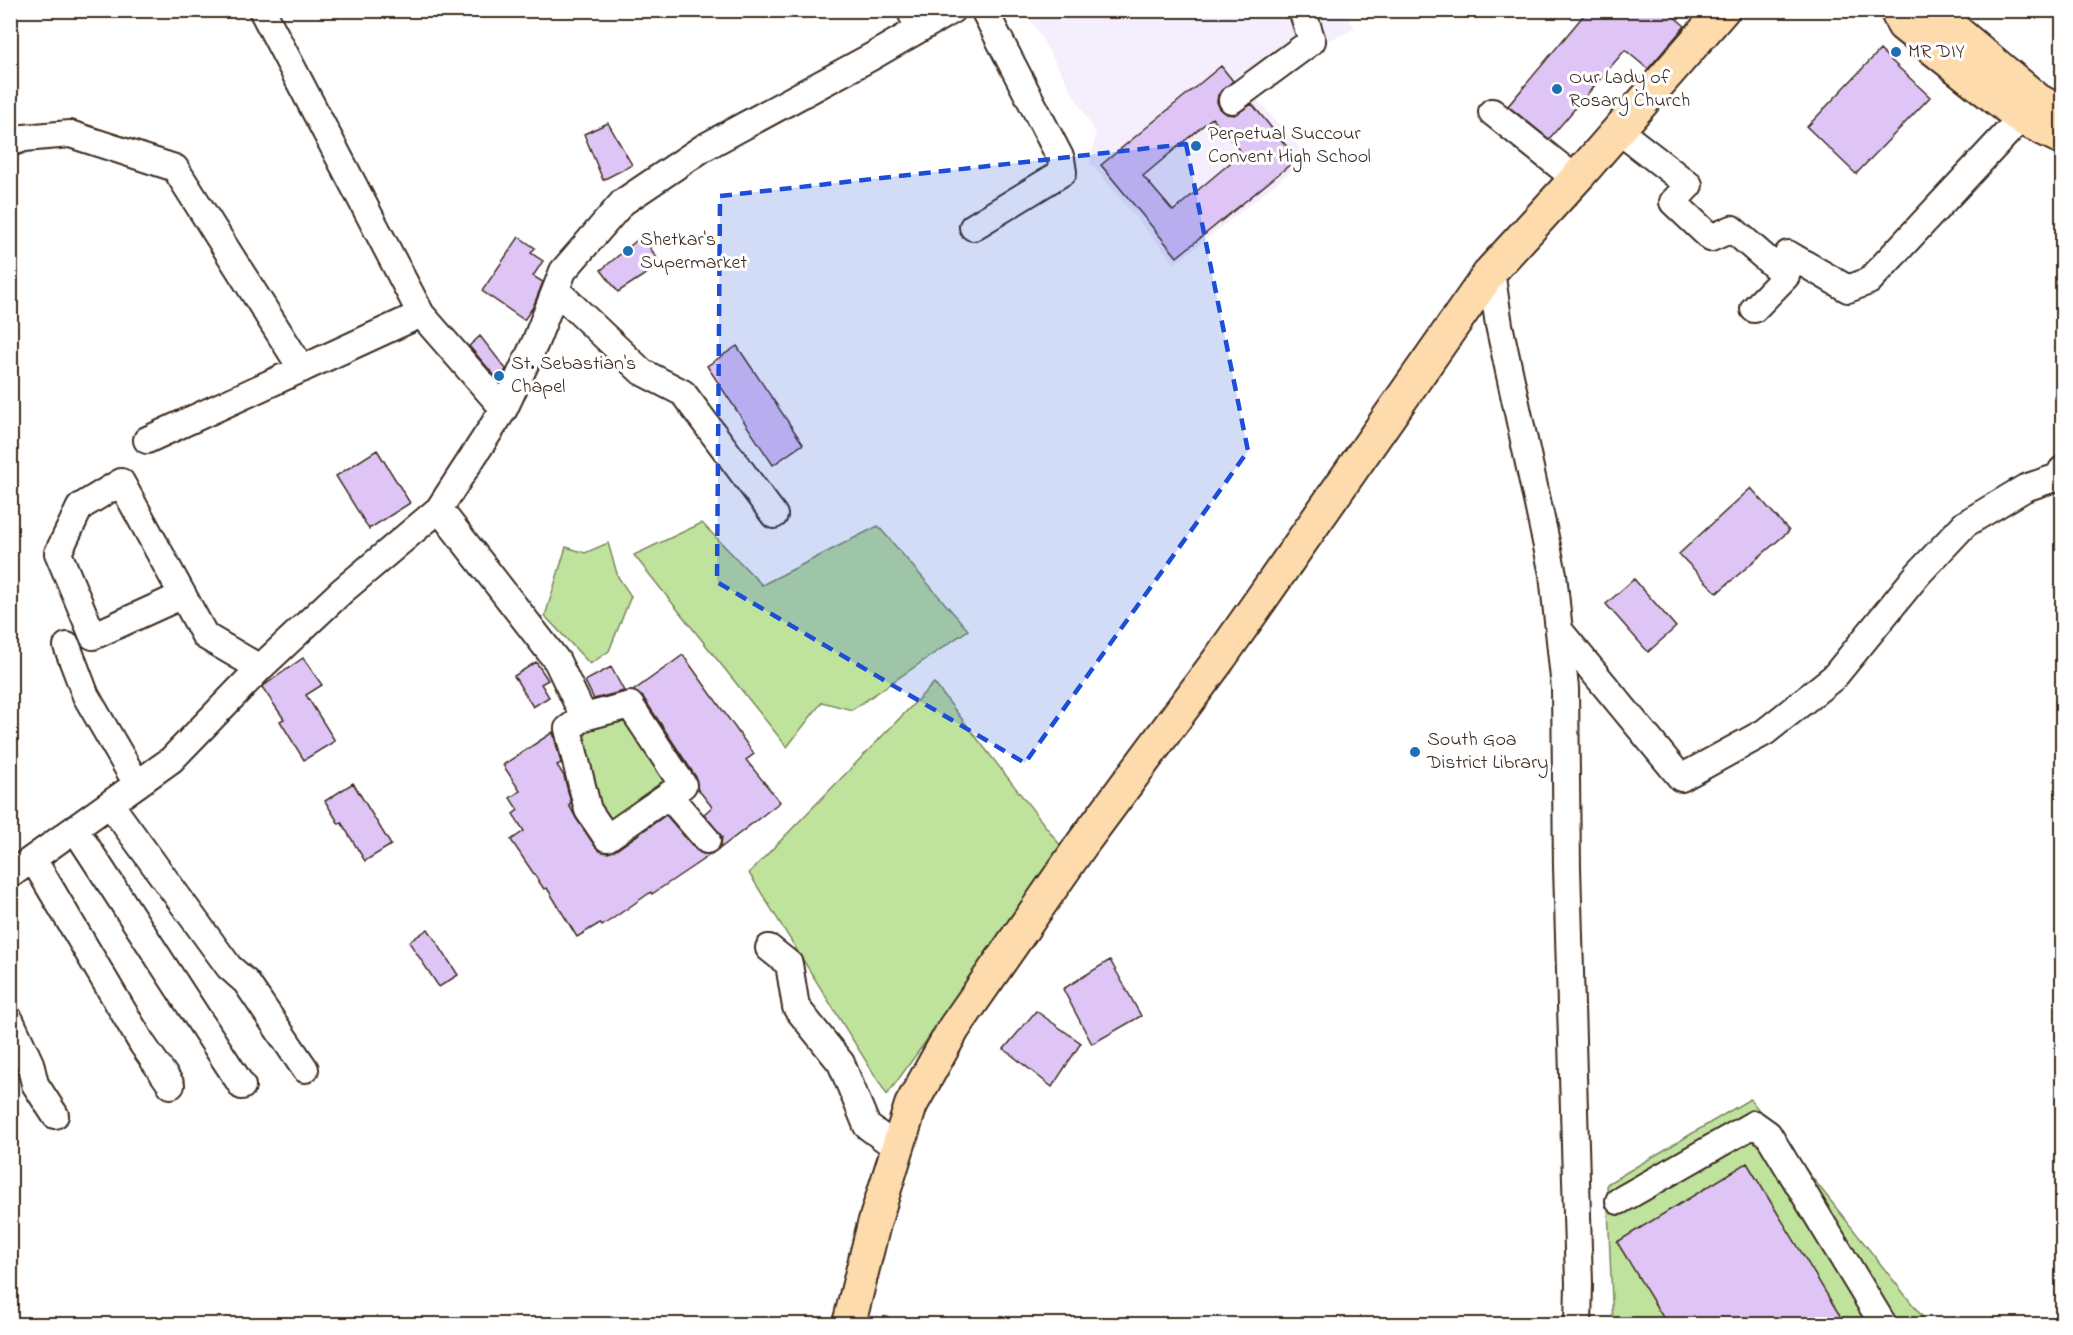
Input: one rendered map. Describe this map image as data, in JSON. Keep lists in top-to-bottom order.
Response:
{
  "places": [
    "MR DIY",
    "Our Lady of Rosary Church",
    "Perpetual Succour Convent High School",
    "Shetkar's Supermarket",
    "St. Sebastian's Chapel",
    "South Goa District Library"
  ]
}
